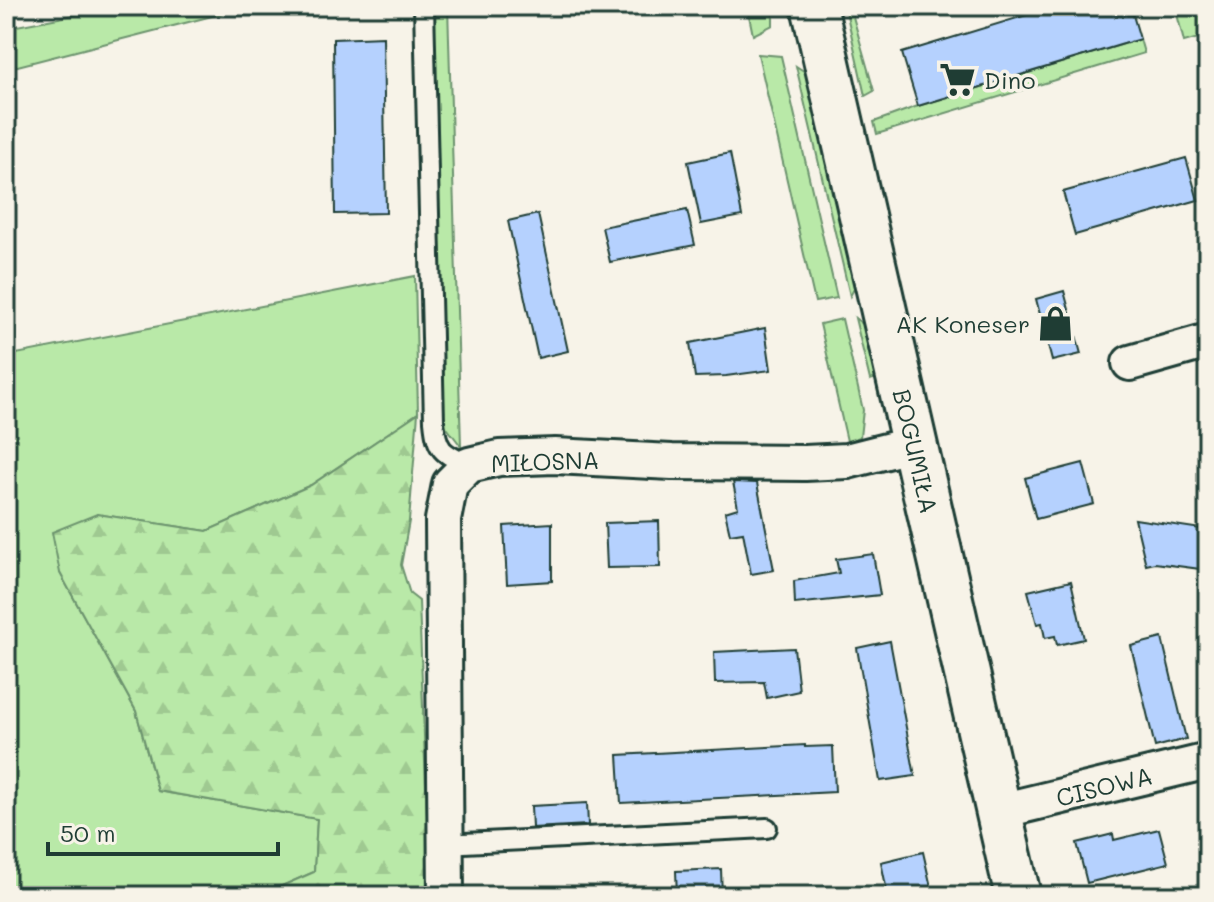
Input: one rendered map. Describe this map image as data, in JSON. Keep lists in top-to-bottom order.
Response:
{
  "streets": {
    "street": ["BOGUMIŁA", "MIŁOSNA", "CISOWA"]
  },
  "crossings": [
    ["BOGUMIŁA", "MIŁOSNA"],
    ["BOGUMIŁA", "CISOWA"]
  ],
  "places": {
    "supermarket": ["Dino"],
    "shop": ["AK Koneser"]
  },
  "scale_bar": "50 m"
}
